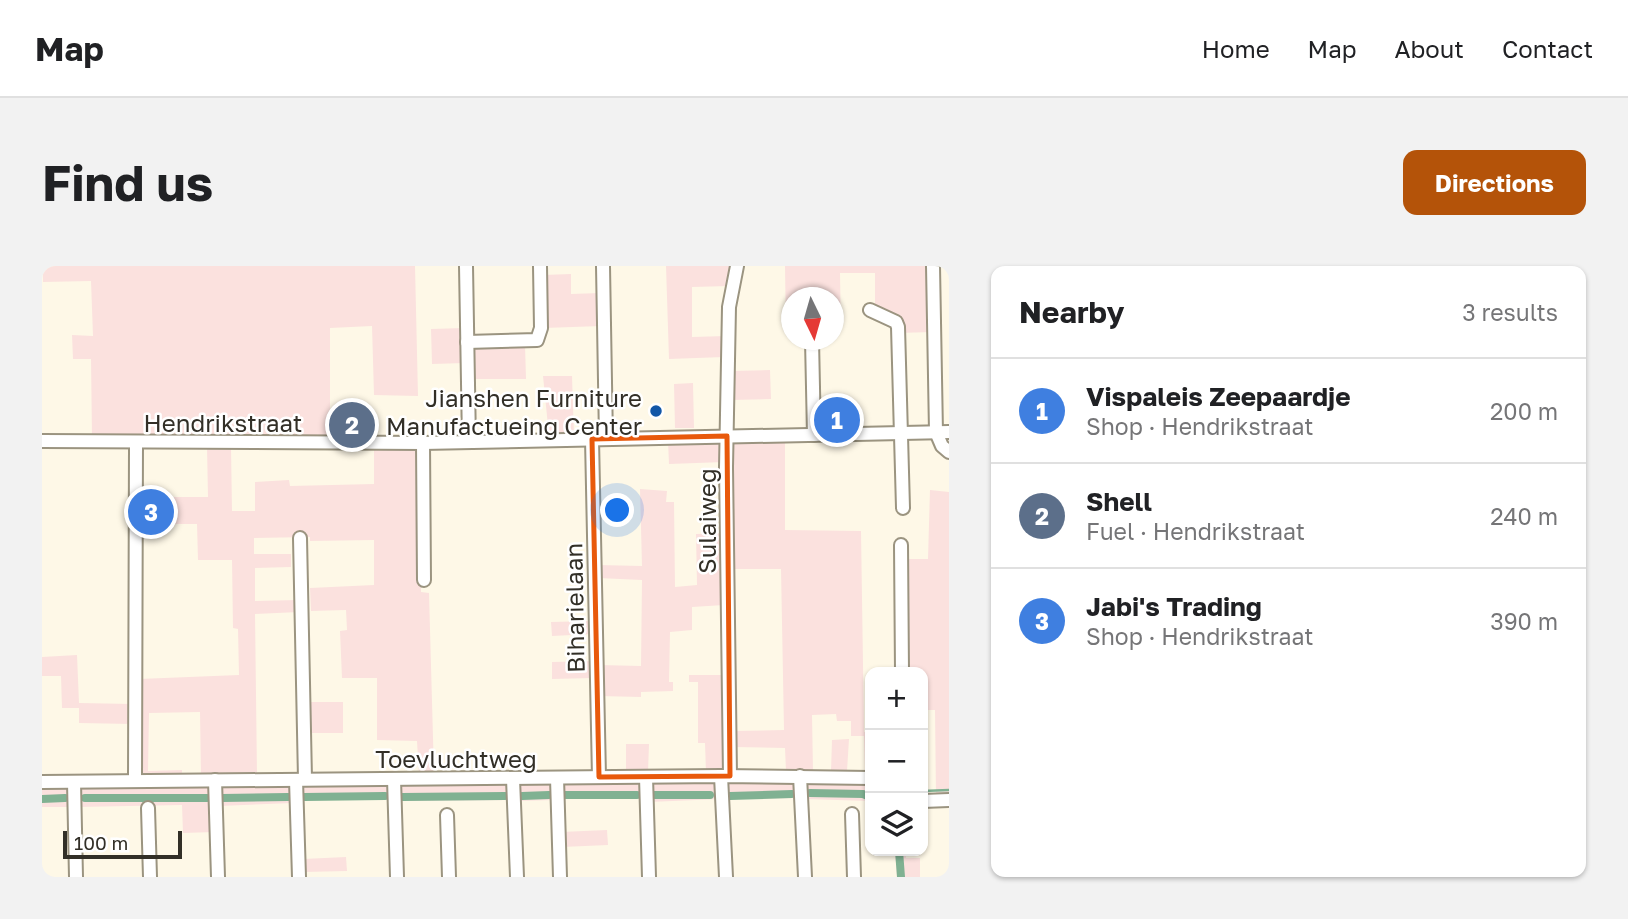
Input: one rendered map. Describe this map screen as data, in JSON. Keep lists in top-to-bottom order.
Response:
{
  "streets": {
    "street": [
      "Hendrikstraat",
      "Sulaiweg",
      "Biharielaan",
      "Toevluchtweg"
    ]
  },
  "crossings": [
    ["Hendrikstraat", "Sulaiweg"],
    ["Hendrikstraat", "Biharielaan"],
    ["Sulaiweg", "Toevluchtweg"],
    ["Biharielaan", "Toevluchtweg"]
  ],
  "places": ["Jianshen Furniture Manufactueing Center"],
  "scale_bar": "100 m",
  "north": "bottom",
  "page": {
    "header": "Map",
    "nav": [
      "Home",
      "Map",
      "About",
      "Contact"
    ],
    "buttons": "Directions",
    "title": "Find us",
    "heading": ["Nearby", "3 results"],
    "list": [
      {
        "mark": "1",
        "name": "Vispaleis Zeepaardje",
        "note": "Shop · Hendrikstraat",
        "value": "200 m"
      },
      {
        "mark": "2",
        "name": "Shell",
        "note": "Fuel · Hendrikstraat",
        "value": "240 m"
      },
      {
        "mark": "3",
        "name": "Jabi's Trading",
        "note": "Shop · Hendrikstraat",
        "value": "390 m"
      }
    ],
    "pins": ["1", "2", "3"],
    "map_buttons": ["+", "−"],
    "scale": "100 m"
  }
}
